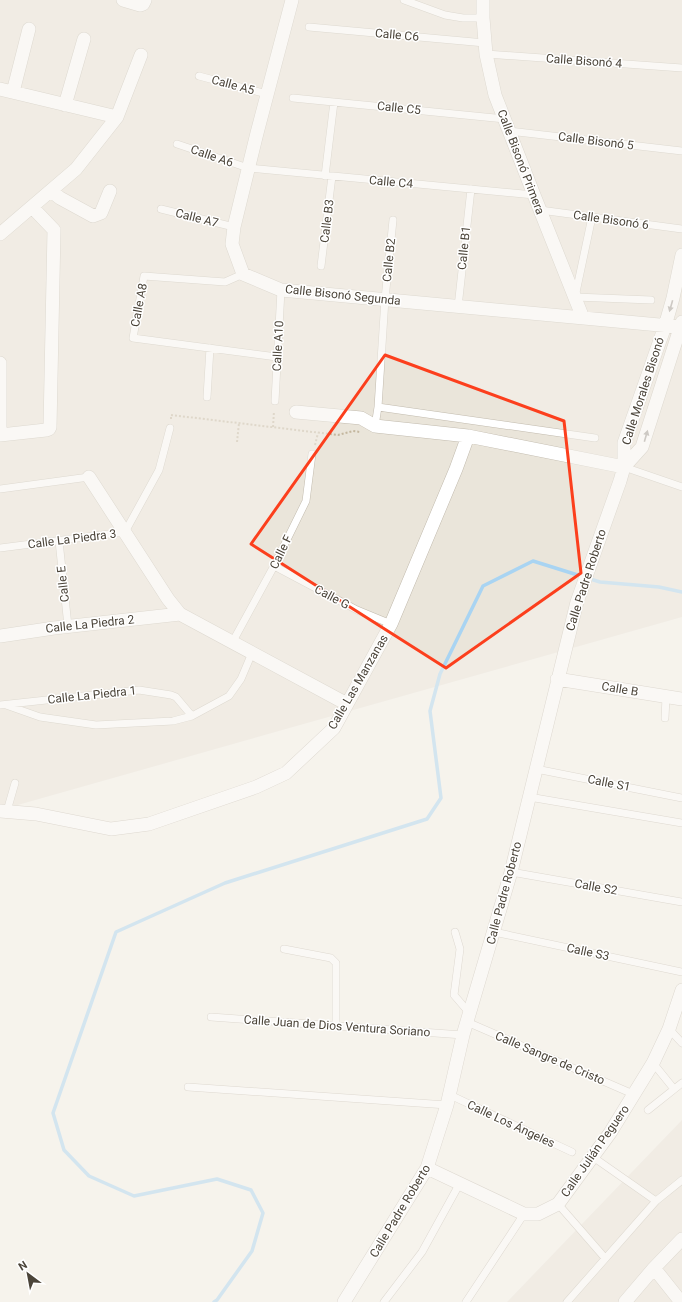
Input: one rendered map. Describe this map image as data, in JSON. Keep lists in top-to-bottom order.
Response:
{
  "streets": {
    "street": [
      "Calle Bisonó Primera",
      "Calle Bisonó Segunda",
      "Calle Morales Bisonó",
      "Calle Padre Roberto",
      "Calle La Piedra 2",
      "Calle Las Manzanas",
      "Calle B",
      "Calle Julián Peguero"
    ],
    "lane": [
      "Calle C6",
      "Calle Bisonó 4",
      "Calle A5",
      "Calle C5",
      "Calle Bisonó 5",
      "Calle A6",
      "Calle C4",
      "Calle A7",
      "Calle Bisonó 6",
      "Calle B3",
      "Calle B1",
      "Calle B2",
      "Calle A8",
      "Calle A10",
      "Calle La Piedra 3",
      "Calle F",
      "Calle E",
      "Calle G",
      "Calle La Piedra 1",
      "Calle S1",
      "Calle S2",
      "Calle S3",
      "Calle Juan de Dios Ventura Soriano",
      "Calle Sangre de Cristo",
      "Calle Los Ángeles"
    ]
  },
  "crossings": [
    ["Calle C6", "Calle Bisonó 4"],
    ["Calle C6", "Calle Bisonó Primera"],
    ["Calle Bisonó 4", "Calle Bisonó Primera"],
    ["Calle C5", "Calle Bisonó 5"],
    ["Calle C5", "Calle Bisonó Primera"],
    ["Calle C5", "Calle B3"],
    ["Calle Bisonó 5", "Calle Bisonó Primera"],
    ["Calle A6", "Calle C4"],
    ["Calle Bisonó Primera", "Calle C4"],
    ["Calle Bisonó Primera", "Calle Bisonó 6"],
    ["Calle Bisonó Primera", "Calle Bisonó Segunda"],
    ["Calle C4", "Calle B3"],
    ["Calle C4", "Calle B1"],
    ["Calle B1", "Calle Bisonó Segunda"],
    ["Calle B2", "Calle Bisonó Segunda"],
    ["Calle Bisonó Segunda", "Calle A8"],
    ["Calle Bisonó Segunda", "Calle A10"],
    ["Calle Bisonó Segunda", "Calle Morales Bisonó"],
    ["Calle A8", "Calle A10"],
    ["Calle Morales Bisonó", "Calle Padre Roberto"],
    ["Calle La Piedra 3", "Calle E"],
    ["Calle F", "Calle G"],
    ["Calle Padre Roberto", "Calle B"],
    ["Calle Padre Roberto", "Calle S1"],
    ["Calle Padre Roberto", "Calle S2"],
    ["Calle Padre Roberto", "Calle S3"],
    ["Calle Padre Roberto", "Calle Juan de Dios Ventura Soriano"],
    ["Calle Padre Roberto", "Calle Sangre de Cristo"],
    ["Calle Padre Roberto", "Calle Los Ángeles"],
    ["Calle E", "Calle La Piedra 2"],
    ["Calle G", "Calle Las Manzanas"],
    ["Calle Juan de Dios Ventura Soriano", "Calle Sangre de Cristo"],
    ["Calle Sangre de Cristo", "Calle Julián Peguero"]
  ],
  "north": "top left"
}
